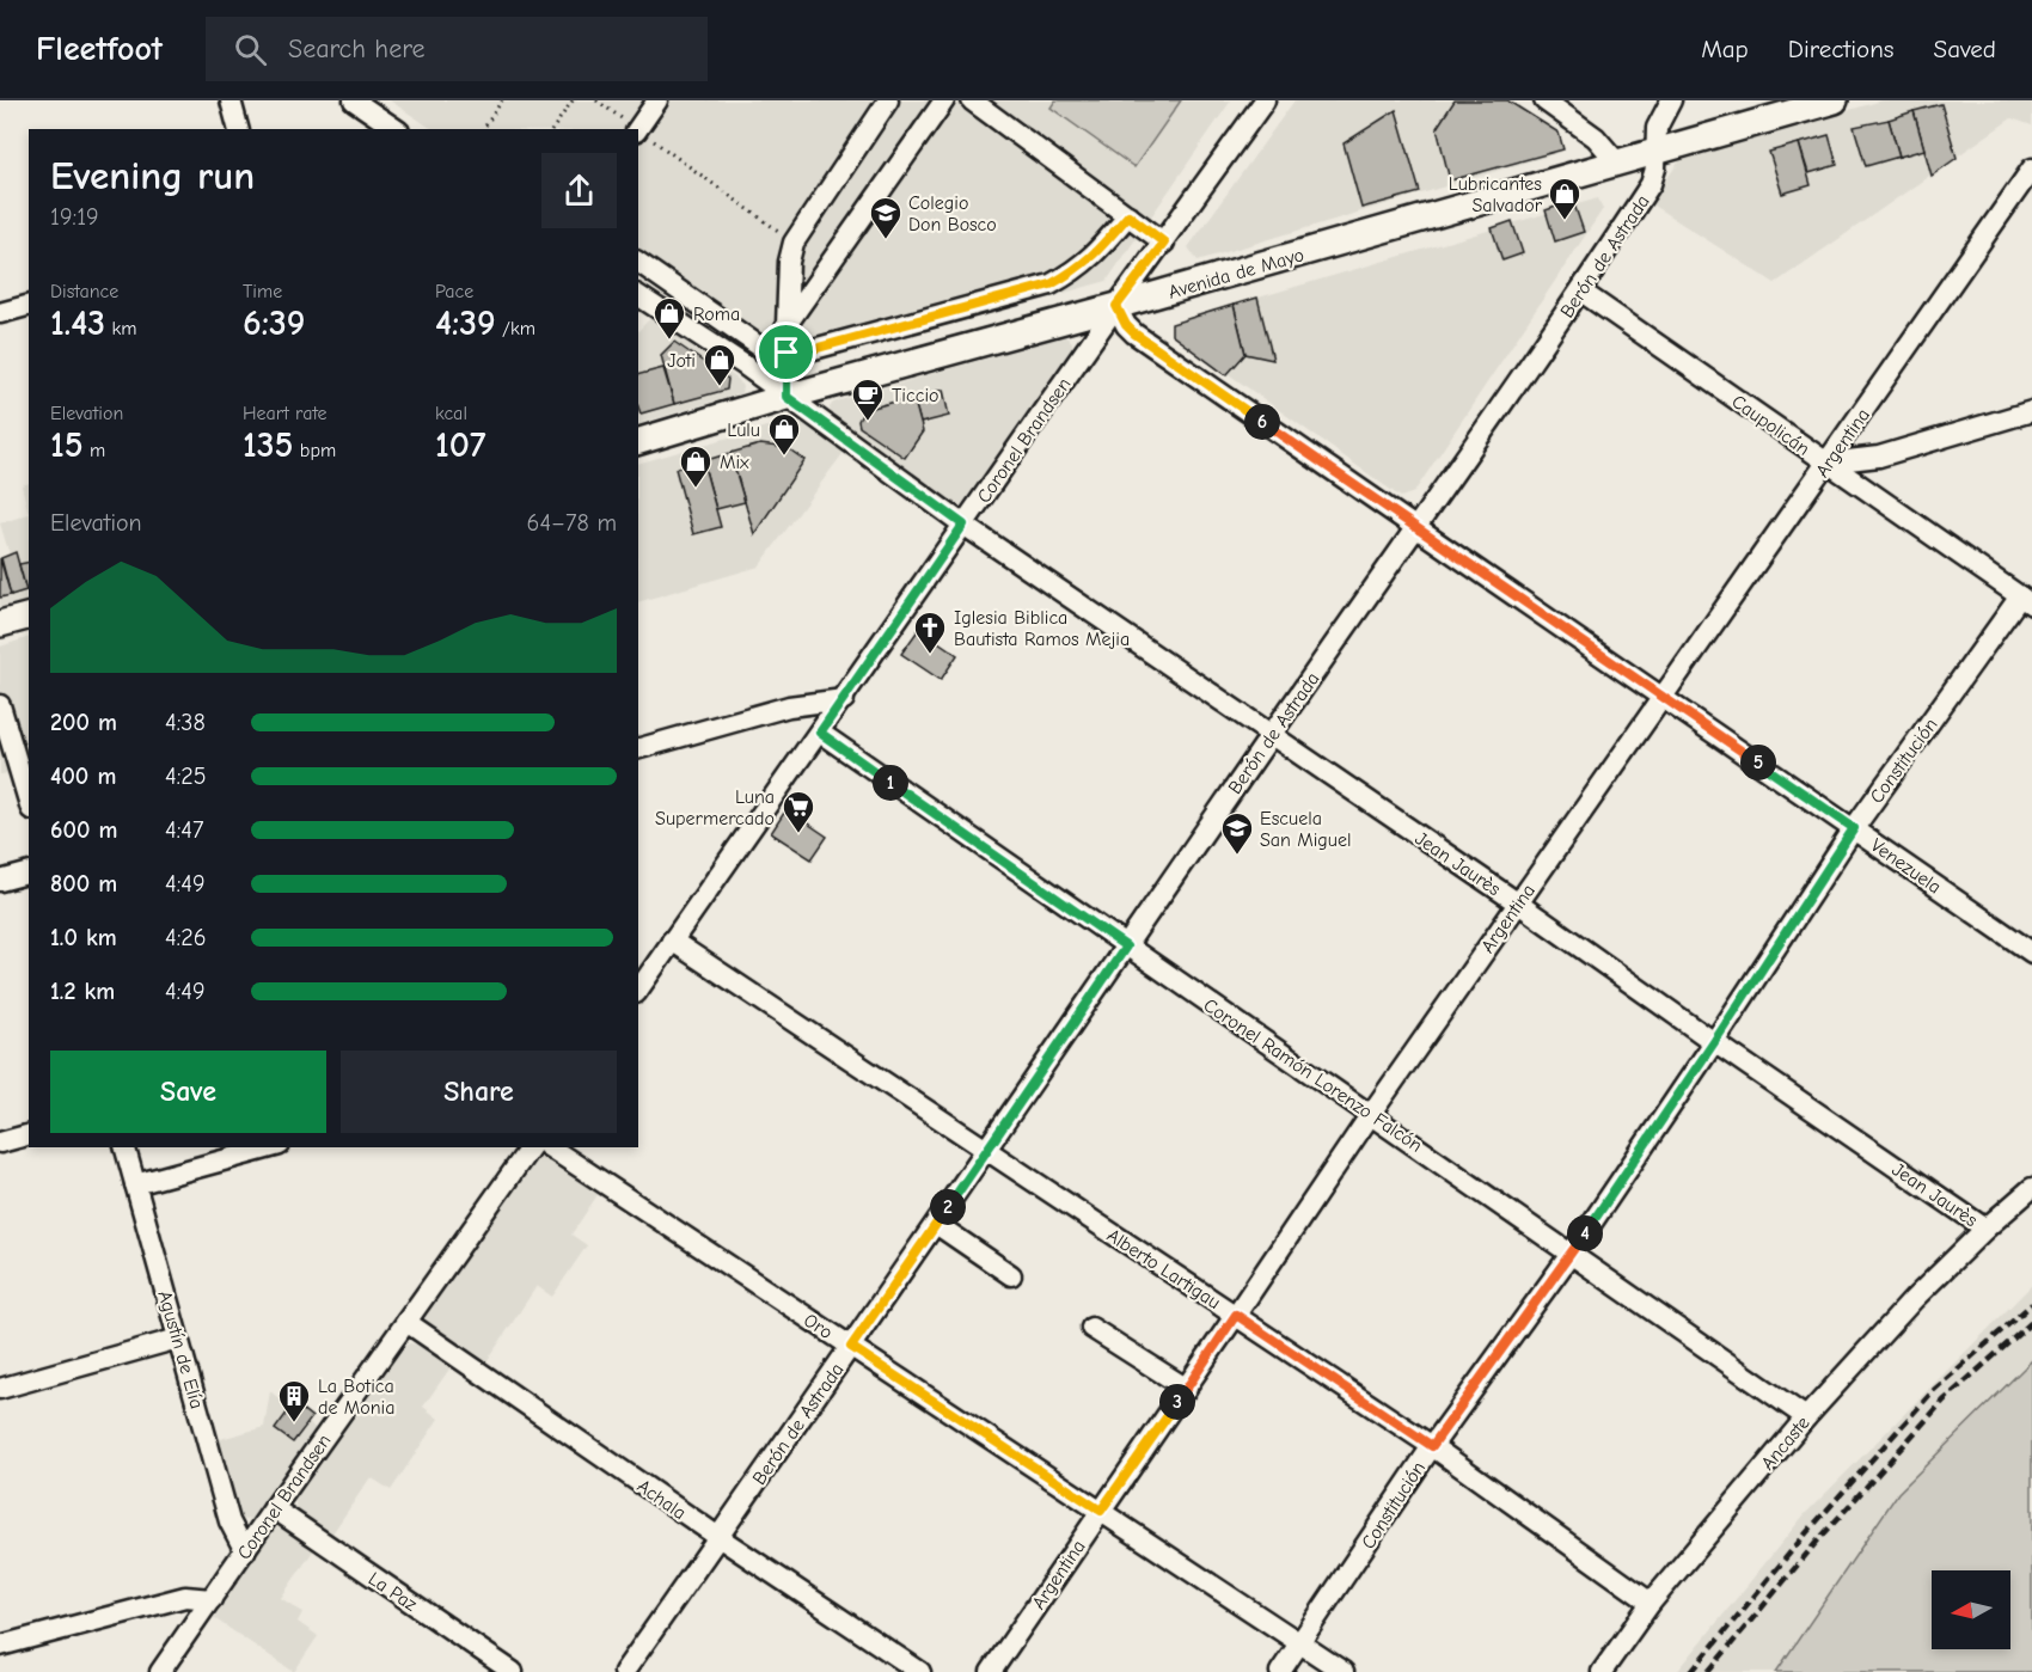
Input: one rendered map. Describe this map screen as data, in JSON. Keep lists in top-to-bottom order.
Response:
{
  "streets": {
    "main road": ["Avenida de Mayo"],
    "street": [
      "Berón de Astrada",
      "Caupolicán",
      "Coronel Brandsen",
      "Argentina",
      "Constitución",
      "Jean Jaurès",
      "Venezuela",
      "Coronel Ramón Lorenzo Falcón",
      "Alberto Lartigau",
      "Oro",
      "Agustín de Elía",
      "Ancaste",
      "Achala",
      "La Paz"
    ]
  },
  "crossings": [
    ["Berón de Astrada", "Avenida de Mayo"],
    ["Berón de Astrada", "Caupolicán"],
    ["Berón de Astrada", "Jean Jaurès"],
    ["Berón de Astrada", "Venezuela"],
    ["Berón de Astrada", "Coronel Ramón Lorenzo Falcón"],
    ["Berón de Astrada", "Alberto Lartigau"],
    ["Berón de Astrada", "Oro"],
    ["Berón de Astrada", "Achala"],
    ["Avenida de Mayo", "Coronel Brandsen"],
    ["Avenida de Mayo", "Jean Jaurès"],
    ["Avenida de Mayo", "Venezuela"],
    ["Caupolicán", "Argentina"],
    ["Caupolicán", "Constitución"],
    ["Coronel Brandsen", "Jean Jaurès"],
    ["Coronel Brandsen", "Venezuela"],
    ["Coronel Brandsen", "Coronel Ramón Lorenzo Falcón"],
    ["Coronel Brandsen", "Alberto Lartigau"],
    ["Coronel Brandsen", "Agustín de Elía"],
    ["Coronel Brandsen", "Achala"],
    ["Coronel Brandsen", "La Paz"],
    ["Argentina", "Jean Jaurès"],
    ["Argentina", "Venezuela"],
    ["Argentina", "Coronel Ramón Lorenzo Falcón"],
    ["Argentina", "Alberto Lartigau"],
    ["Argentina", "Oro"],
    ["Constitución", "Jean Jaurès"],
    ["Constitución", "Venezuela"],
    ["Constitución", "Coronel Ramón Lorenzo Falcón"],
    ["Constitución", "Alberto Lartigau"],
    ["Constitución", "Oro"],
    ["Jean Jaurès", "Ancaste"],
    ["Coronel Ramón Lorenzo Falcón", "Ancaste"],
    ["Alberto Lartigau", "Ancaste"]
  ],
  "places": {
    "shop": [
      "Lubricantes Salvador",
      "Roma",
      "Joti",
      "Lulu",
      "Mix"
    ],
    "school or university": ["Colegio Don Bosco", "Escuela San Miguel"],
    "cafe": ["Ticcio"],
    "church": ["Iglesia Biblica Bautista Ramos Mejia"],
    "supermarket": ["Luna Supermercado"],
    "building": ["La Botica de Monia"]
  },
  "north": "left",
  "page": {
    "header": "Fleetfoot",
    "search": "Search here",
    "nav": ["Map", "Directions", "Saved"],
    "heading": ["Evening run", "19:19"],
    "stats": [
      ["Distance", "1.43 km"],
      ["Time", "6:39"],
      ["Pace", "4:39 /km"],
      ["Elevation", "15 m"],
      ["Heart rate", "135 bpm"],
      ["kcal", "107"]
    ],
    "pins": [
      "6",
      "5",
      "1",
      "2",
      "4",
      "3"
    ],
    "chart": ["Elevation", "64–78 m"],
    "list": [
      {
        "name": "200 m",
        "note": "4:38"
      },
      {
        "name": "400 m",
        "note": "4:25"
      },
      {
        "name": "600 m",
        "note": "4:47"
      },
      {
        "name": "800 m",
        "note": "4:49"
      },
      {
        "name": "1.0 km",
        "note": "4:26"
      },
      {
        "name": "1.2 km",
        "note": "4:49"
      }
    ],
    "buttons": ["Save", "Share"]
  }
}
